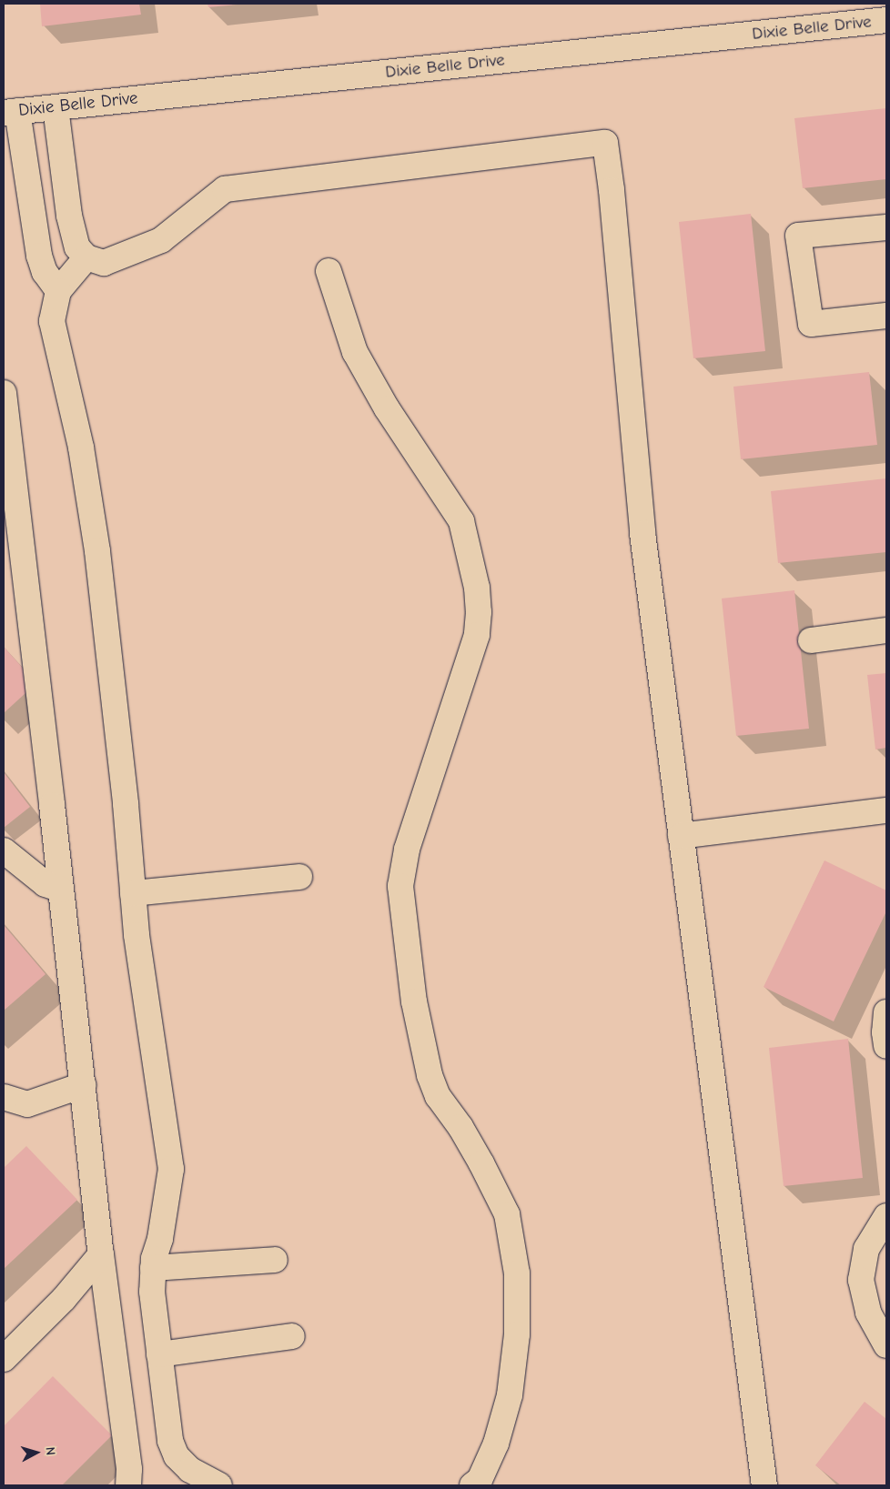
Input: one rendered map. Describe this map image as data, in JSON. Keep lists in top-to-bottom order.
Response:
{
  "streets": {
    "street": ["Dixie Belle Drive"]
  },
  "north": "right"
}
